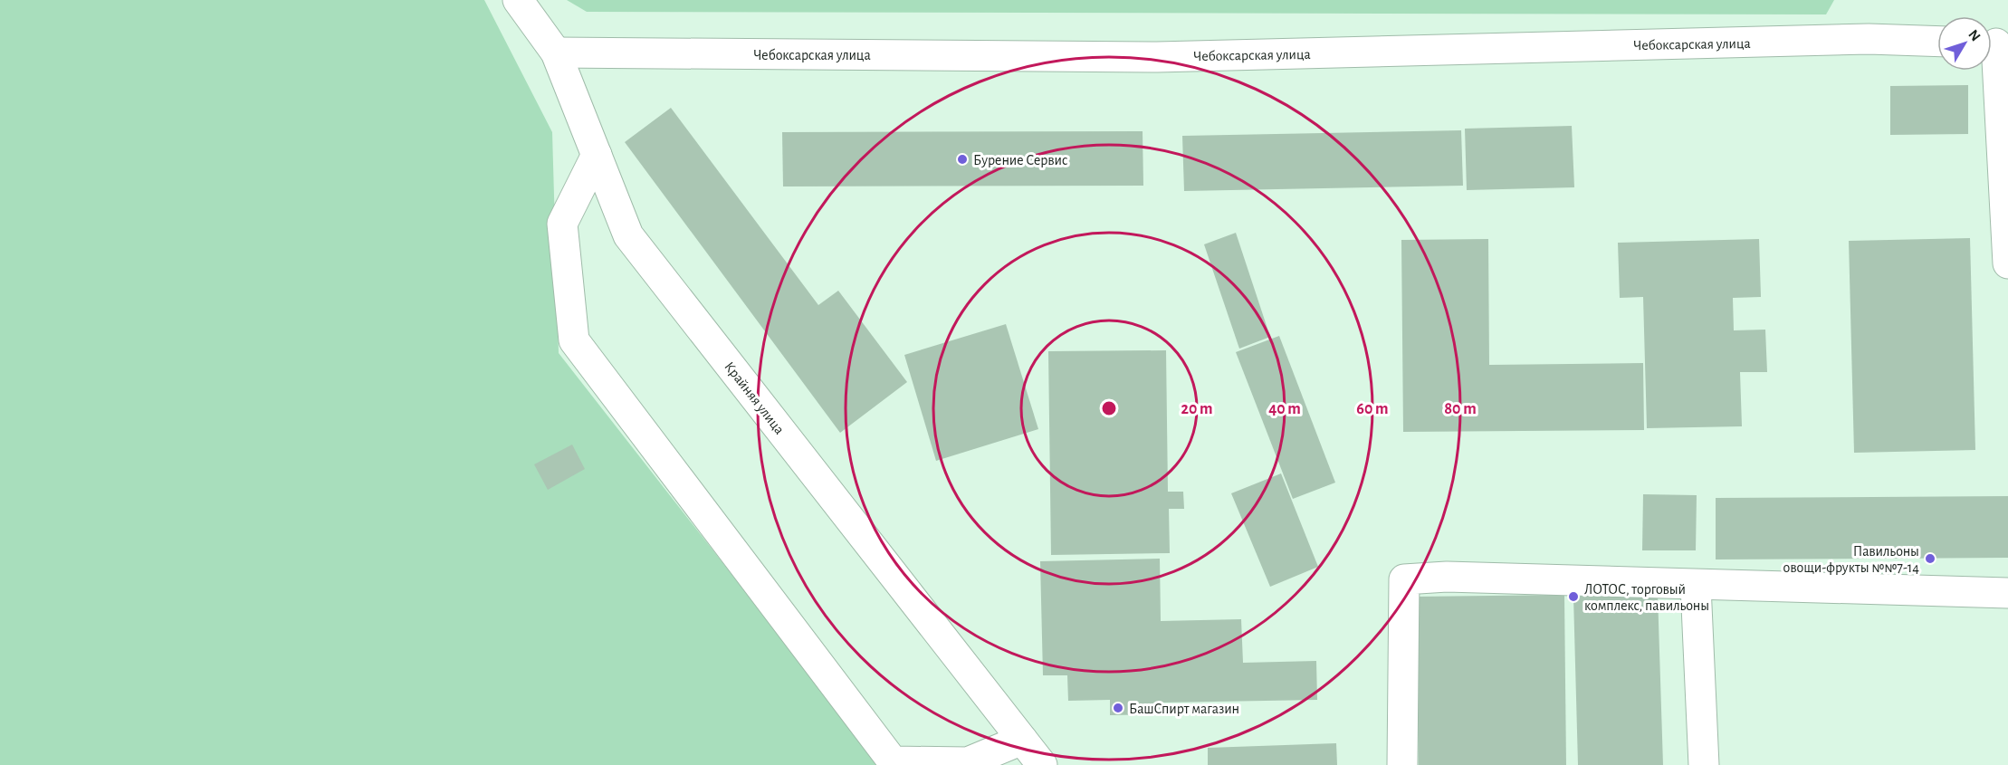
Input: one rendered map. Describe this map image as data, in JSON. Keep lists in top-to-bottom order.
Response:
{
  "streets": {
    "street": ["Чебоксарская улица", "Крайняя улица"]
  },
  "crossings": [
    ["Чебоксарская улица", "Крайняя улица"]
  ],
  "places": [
    "Бурение Сервис",
    "Павильоны овощи-фрукты №№7-14",
    "ЛОТОС, торговый комплекс, павильоны",
    "БашСпирт магазин"
  ],
  "north": "top right",
  "rings": [
    "20 m",
    "40 m",
    "60 m",
    "80 m"
  ]
}
